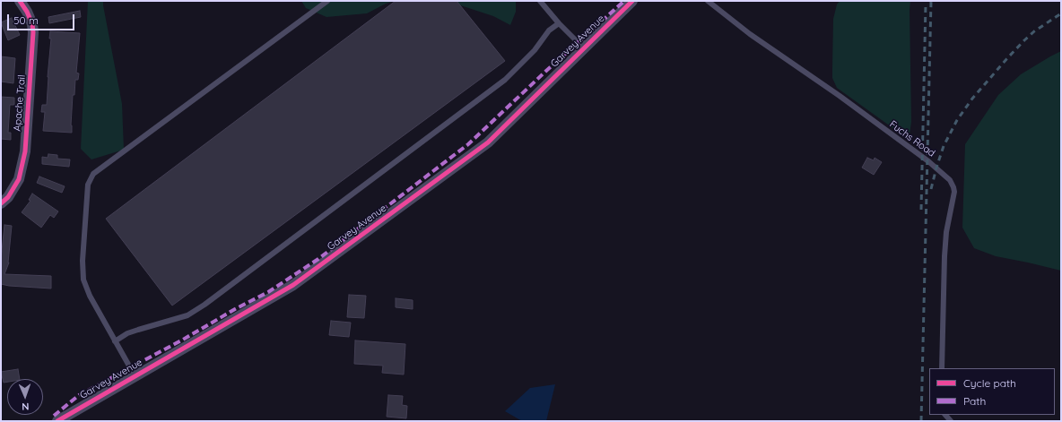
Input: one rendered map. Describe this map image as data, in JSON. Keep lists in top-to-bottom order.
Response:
{
  "streets": {
    "street": ["Garvey Avenue", "Apache Trail"],
    "lane": ["Fuchs Road"]
  },
  "legend": ["Cycle path", "Path"],
  "scale_bar": "50 m",
  "north": "bottom"
}
